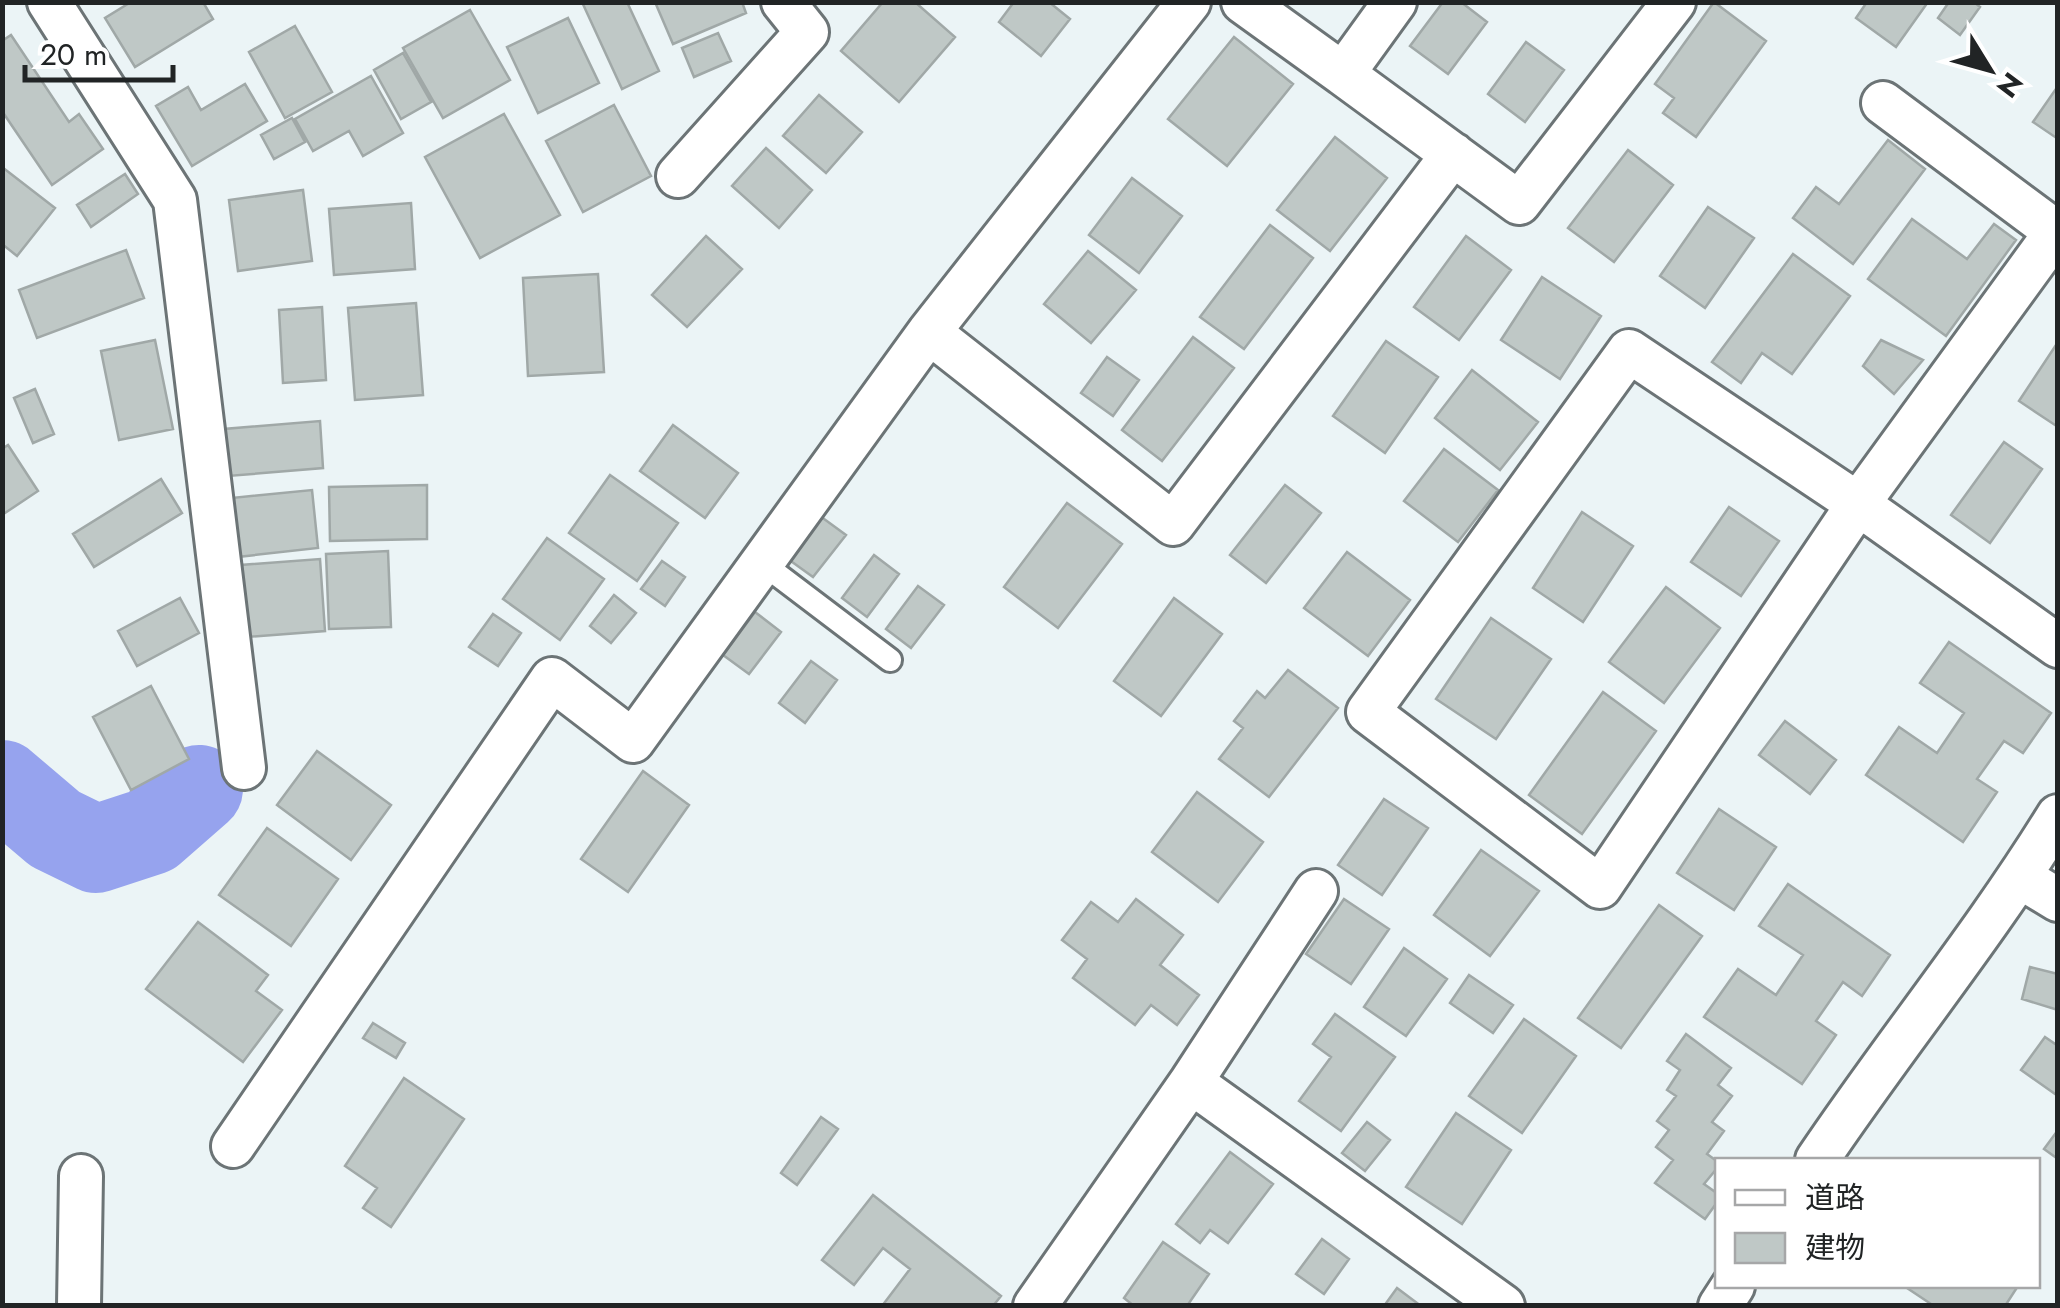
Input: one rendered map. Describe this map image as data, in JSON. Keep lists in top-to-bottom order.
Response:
{
  "legend": ["道路", "建物"],
  "scale_bar": "20 m",
  "north": "bottom right"
}
